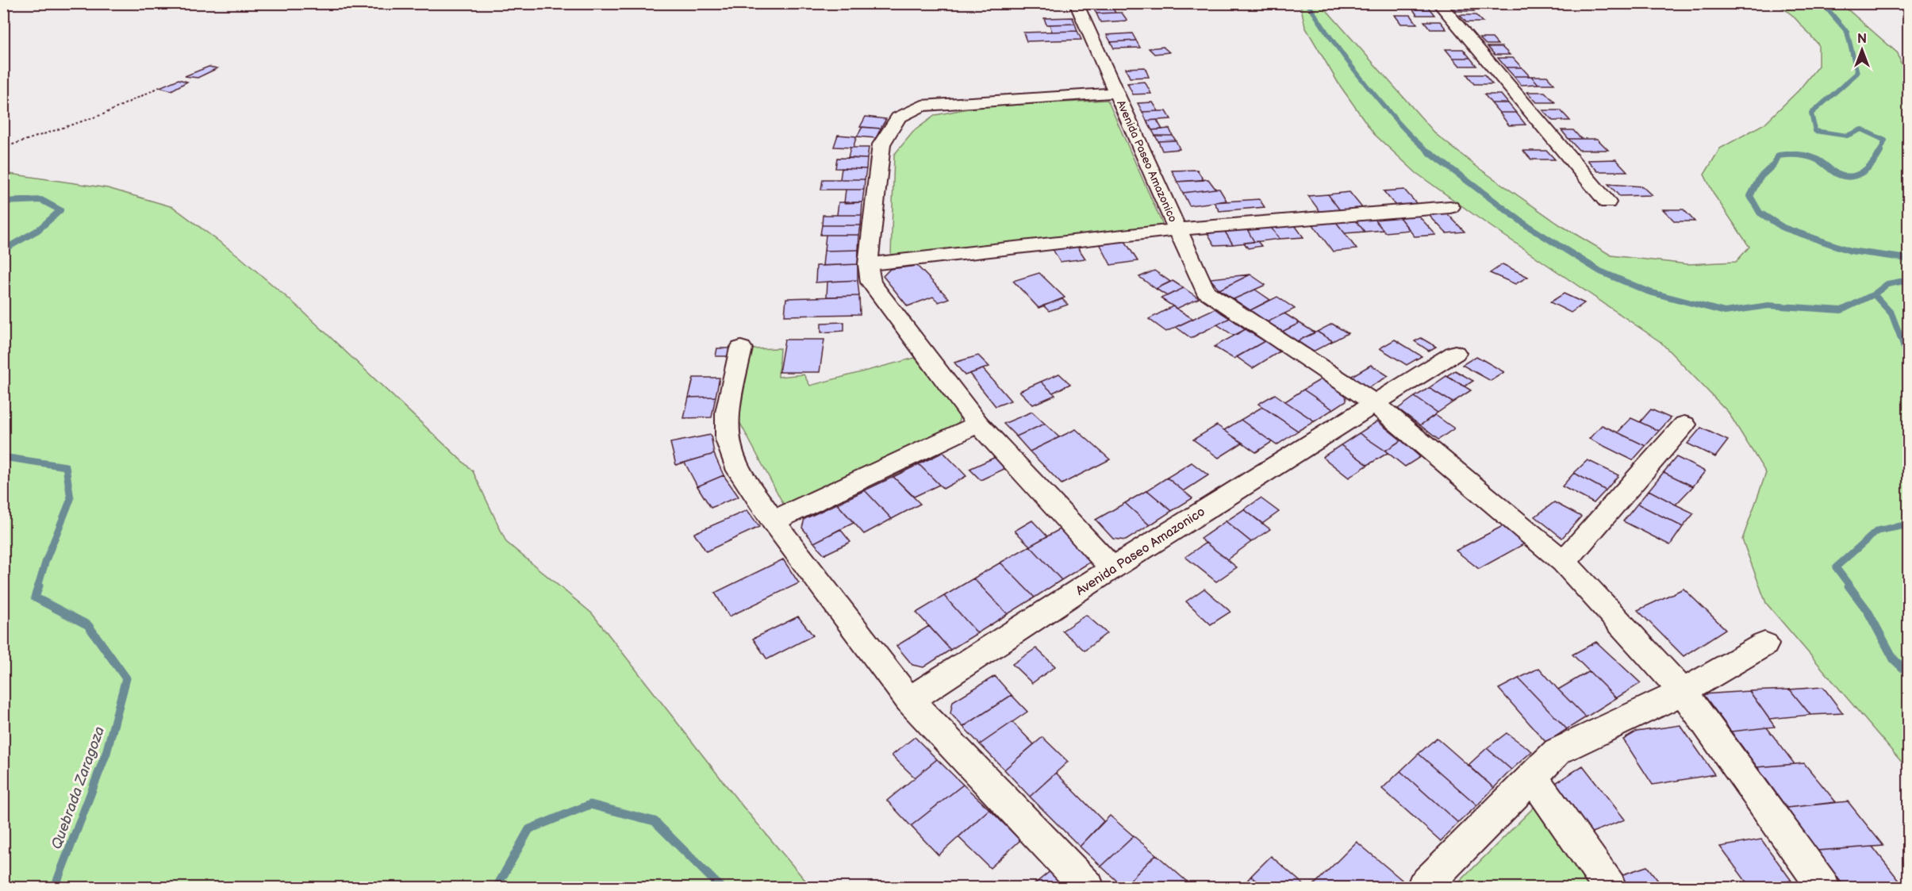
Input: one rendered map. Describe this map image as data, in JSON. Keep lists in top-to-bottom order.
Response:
{
  "streets": {
    "street": ["Avenida Paseo Amazonico"]
  },
  "water": ["Quebrada Zaragoza"],
  "north": "top"
}
